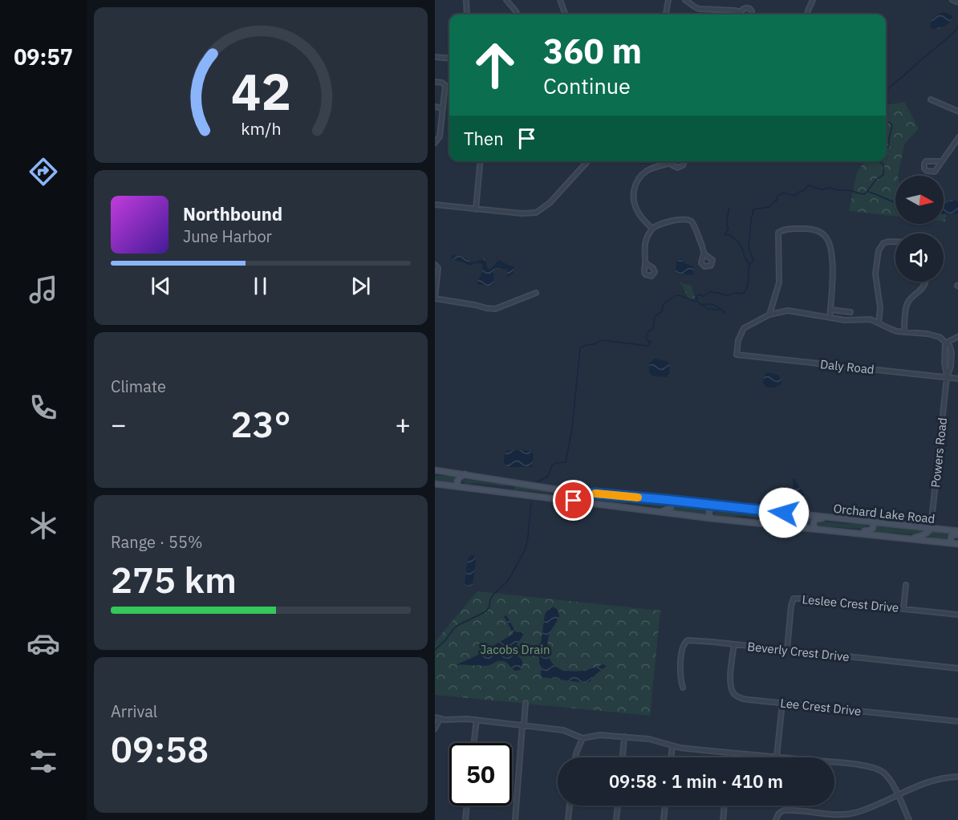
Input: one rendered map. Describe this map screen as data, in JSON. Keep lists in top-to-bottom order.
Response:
{
  "streets": {
    "main road": ["Orchard Lake Road"],
    "street": [
      "Daly Road",
      "Powers Road",
      "Leslee Crest Drive",
      "Beverly Crest Drive",
      "Lee Crest Drive"
    ]
  },
  "crossings": [
    ["Daly Road", "Powers Road"],
    ["Powers Road", "Orchard Lake Road"],
    ["Leslee Crest Drive", "Beverly Crest Drive"],
    ["Beverly Crest Drive", "Lee Crest Drive"]
  ],
  "parks": ["Jacobs Drain"],
  "north": "right",
  "page": {
    "tabs": "09:57",
    "turn": ["360 m", "Continue"],
    "then": "Then",
    "song": ["Northbound", "June Harbor"],
    "tile": [
      "Climate",
      ["Range · 55%", "275 km"],
      ["Arrival", "09:58"]
    ],
    "heat": ["−", "23°", "+"],
    "limit": "50",
    "trip": "09:58 · 1 min · 410 m",
    "gauge": ["42", "km/h"]
  }
}
